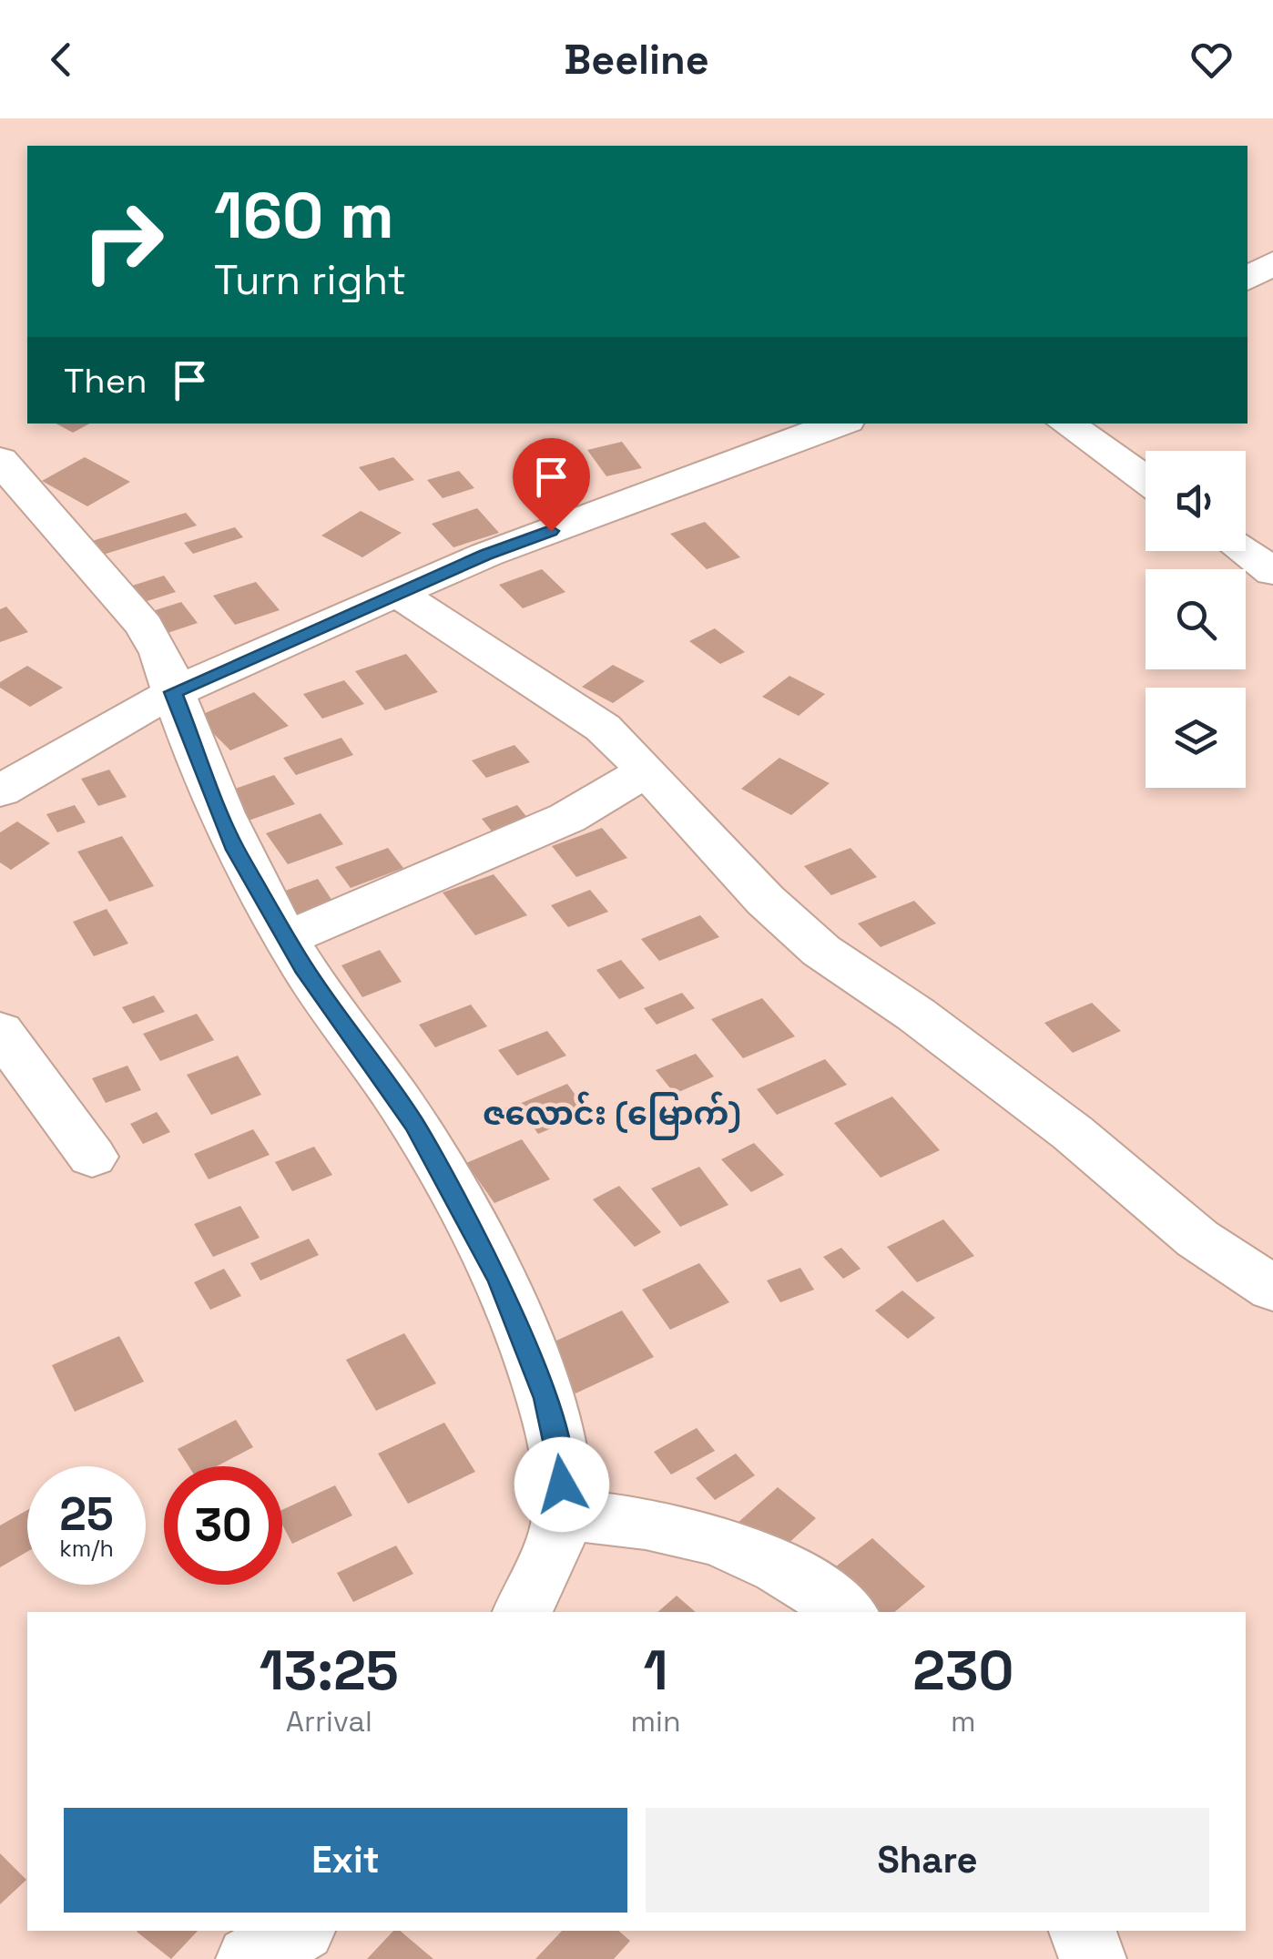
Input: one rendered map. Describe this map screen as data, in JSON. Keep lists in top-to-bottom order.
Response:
{
  "districts": ["ဇလောင်း (မြောက်)"],
  "page": {
    "header": "Beeline",
    "turn": ["160 m", "Turn right"],
    "then": "Then",
    "speed": "25 km/h",
    "limit": "30",
    "eta": [
      "13:25",
      "Arrival",
      "1",
      "min",
      "230",
      "m"
    ],
    "buttons": ["Exit", "Share"]
  }
}
